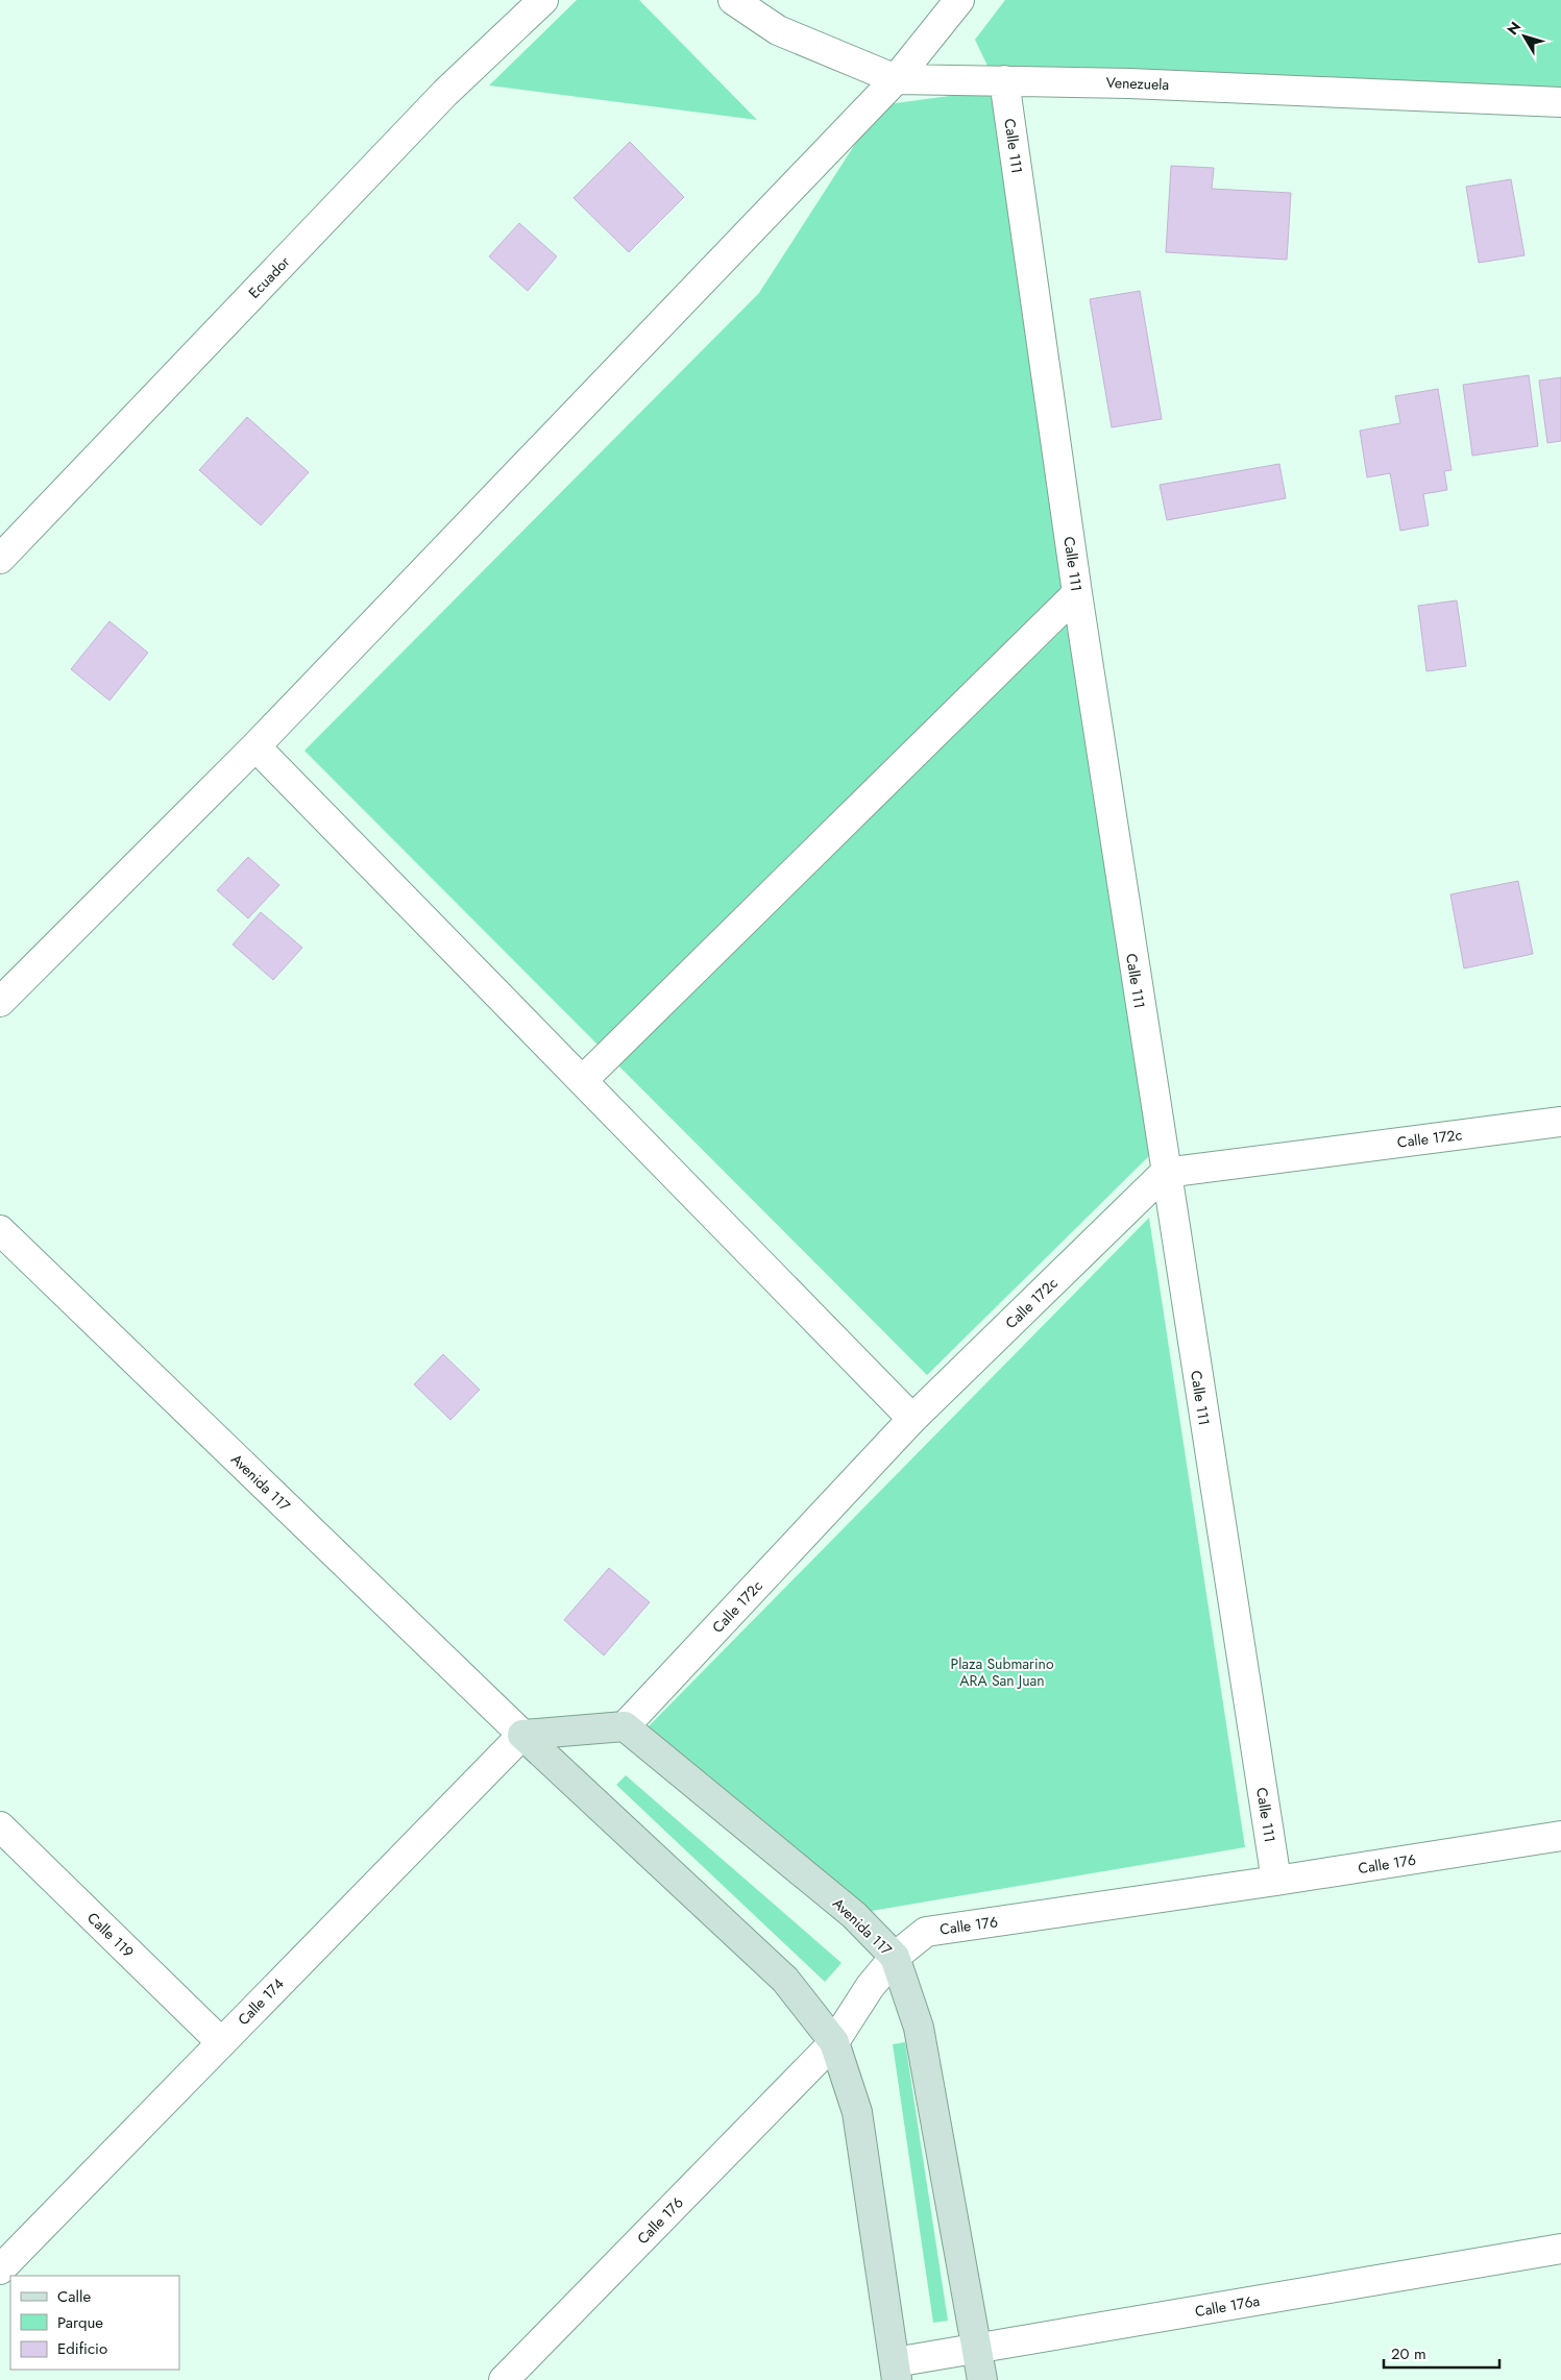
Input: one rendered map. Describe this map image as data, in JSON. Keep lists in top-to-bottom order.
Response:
{
  "streets": {
    "main road": ["Avenida 117"],
    "street": [
      "Venezuela",
      "Calle 111",
      "Ecuador",
      "Calle 172c",
      "Calle 176",
      "Calle 119",
      "Calle 174",
      "Calle 176a"
    ]
  },
  "crossings": [
    ["Venezuela", "Calle 111"],
    ["Calle 111", "Calle 172c"],
    ["Calle 111", "Calle 176"],
    ["Calle 172c", "Avenida 117"],
    ["Avenida 117", "Calle 176"],
    ["Avenida 117", "Calle 174"],
    ["Avenida 117", "Calle 176a"],
    ["Calle 119", "Calle 174"]
  ],
  "parks": ["Plaza Submarino ARA San Juan"],
  "legend": ["Calle", "Parque", "Edificio"],
  "scale_bar": "20 m",
  "north": "top left"
}
